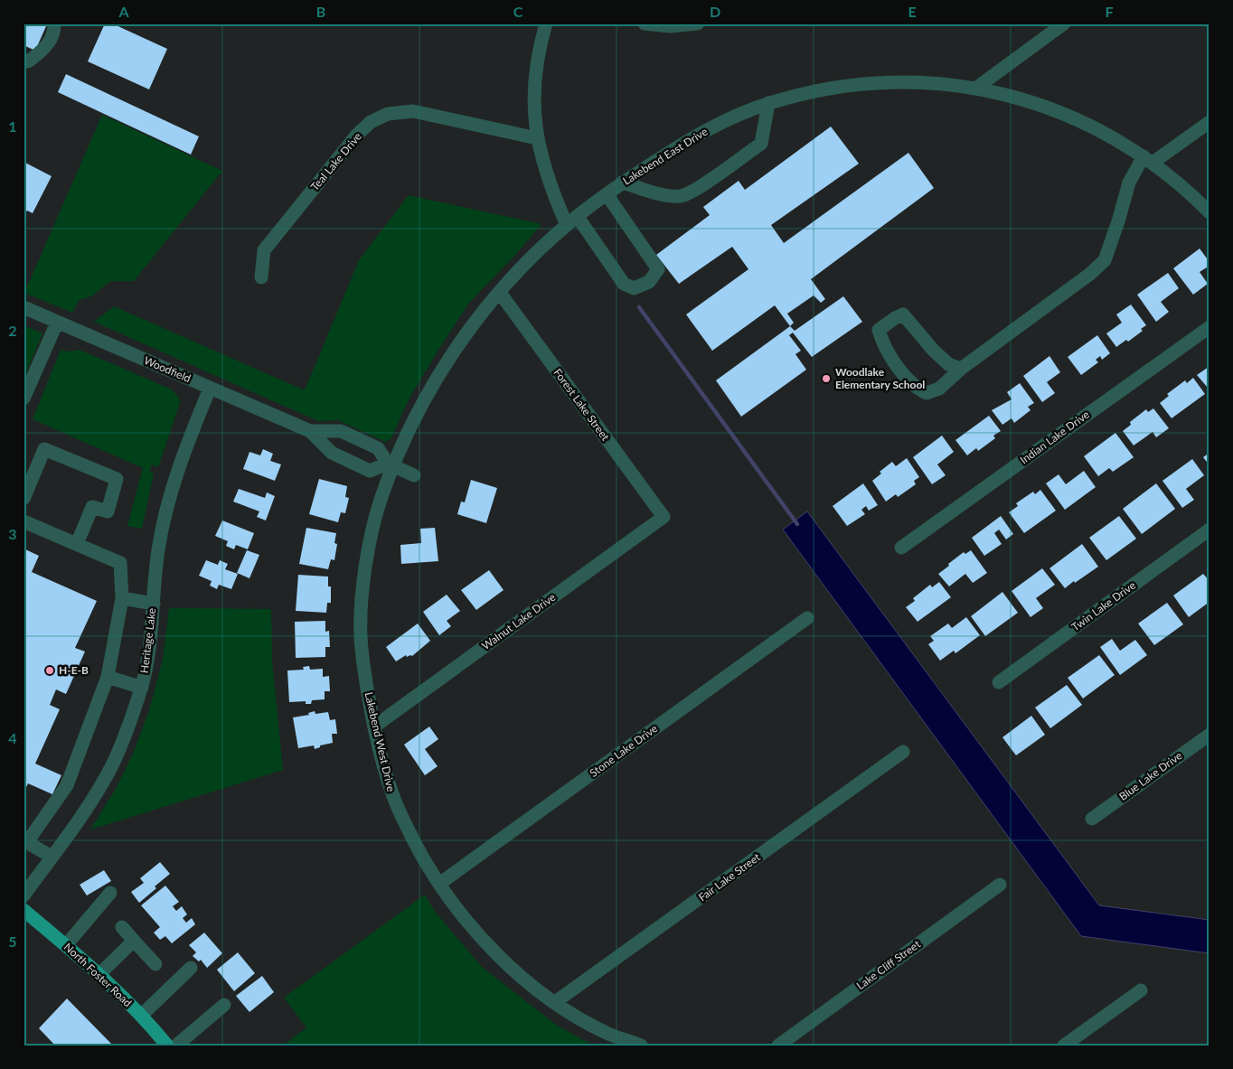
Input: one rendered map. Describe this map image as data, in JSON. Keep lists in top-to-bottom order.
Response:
{
  "streets": {
    "main road": ["North Foster Road"],
    "street": [
      "Lakebend East Drive",
      "Teal Lake Drive",
      "Woodfield",
      "Forest Lake Street",
      "Indian Lake Drive",
      "Twin Lake Drive",
      "Walnut Lake Drive",
      "Heritage Lake",
      "Lakebend West Drive",
      "Stone Lake Drive",
      "Blue Lake Drive",
      "Fair Lake Street",
      "Lake Cliff Street"
    ]
  },
  "crossings": [
    ["Lakebend East Drive", "Forest Lake Street"],
    ["Lakebend East Drive", "Lakebend West Drive"],
    ["Woodfield", "Heritage Lake"],
    ["Woodfield", "Lakebend West Drive"],
    ["Forest Lake Street", "Walnut Lake Drive"],
    ["Forest Lake Street", "Lakebend West Drive"],
    ["Walnut Lake Drive", "Lakebend West Drive"],
    ["Lakebend West Drive", "Stone Lake Drive"],
    ["Lakebend West Drive", "Fair Lake Street"]
  ],
  "places": ["Woodlake Elementary School", "H-E-B"],
  "grid": {
    "columns": [
      "A",
      "B",
      "C",
      "D",
      "E",
      "F"
    ],
    "rows": [
      "1",
      "2",
      "3",
      "4",
      "5"
    ]
  }
}
